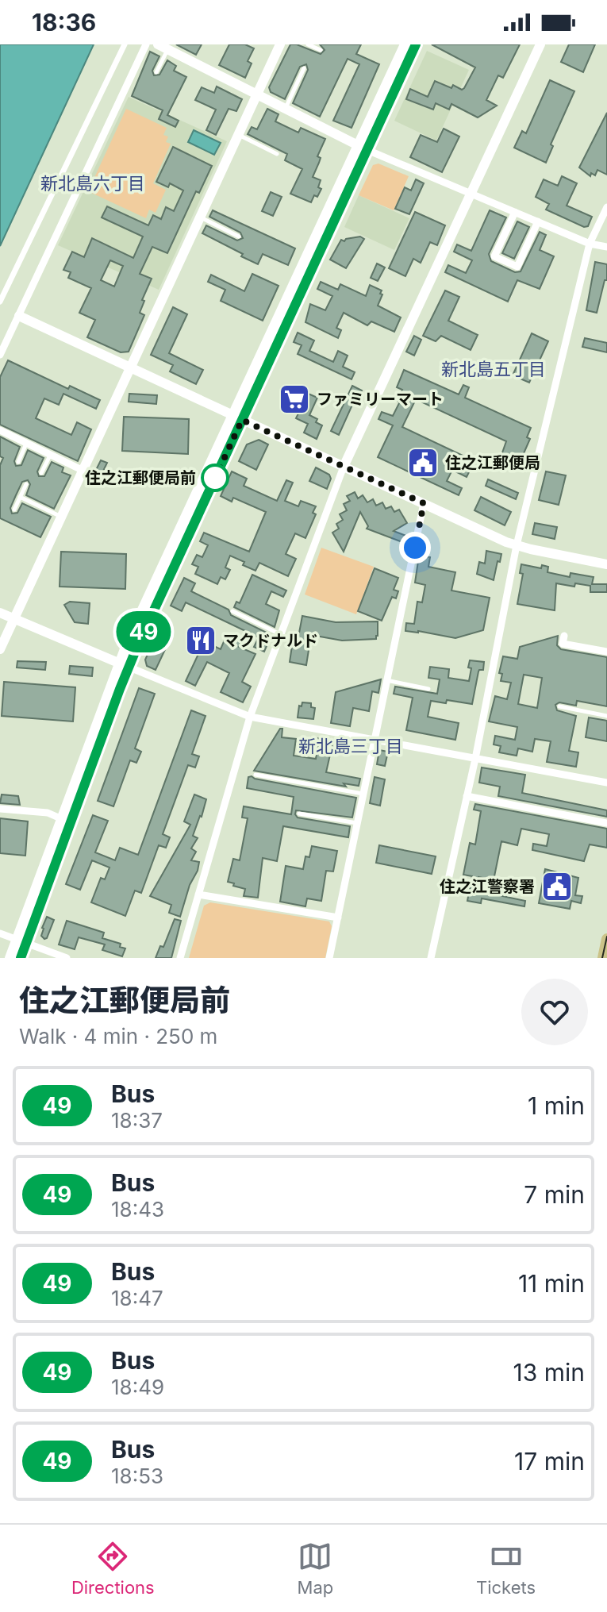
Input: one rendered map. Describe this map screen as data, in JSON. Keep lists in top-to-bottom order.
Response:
{
  "districts": ["新北島六丁目", "新北島五丁目", "新北島三丁目"],
  "places": {
    "supermarket": ["ファミリーマート"],
    "public building": ["住之江郵便局", "住之江警察署"],
    "other": ["住之江郵便局前"],
    "restaurant": ["マクドナルド"]
  },
  "lines": ["bus line 49"],
  "page": {
    "status": "18:36",
    "on_map": "49",
    "heading": ["住之江郵便局前", "Walk · 4 min · 250 m"],
    "list": [
      {
        "mark": "49",
        "name": "Bus",
        "note": "18:37",
        "value": "1 min"
      },
      {
        "mark": "49",
        "name": "Bus",
        "note": "18:43",
        "value": "7 min"
      },
      {
        "mark": "49",
        "name": "Bus",
        "note": "18:47",
        "value": "11 min"
      },
      {
        "mark": "49",
        "name": "Bus",
        "note": "18:49",
        "value": "13 min"
      },
      {
        "mark": "49",
        "name": "Bus",
        "note": "18:53",
        "value": "17 min"
      }
    ],
    "tabs": ["Directions", "Map", "Tickets"]
  }
}
